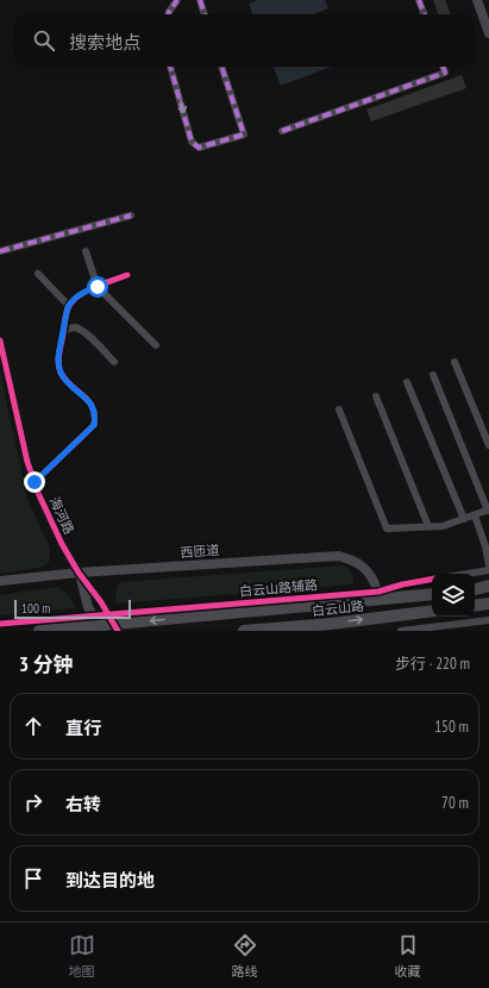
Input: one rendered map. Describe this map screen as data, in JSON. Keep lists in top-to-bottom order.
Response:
{
  "streets": {
    "highway": ["白云山路"],
    "street": ["海河路", "西匝道"],
    "cycle path": ["白云山路辅路"]
  },
  "crossings": [
    ["海河路", "西匝道"],
    ["海河路", "白云山路"],
    ["西匝道", "白云山路"]
  ],
  "scale_bar": "100 m",
  "page": {
    "search": "搜索地点",
    "scale": "100 m",
    "heading": ["3 分钟", "步行 · 220 m"],
    "list": [
      ["直行", "150 m"],
      ["右转", "70 m"],
      "到达目的地"
    ],
    "nav": ["地图", "路线", "收藏"]
  }
}
